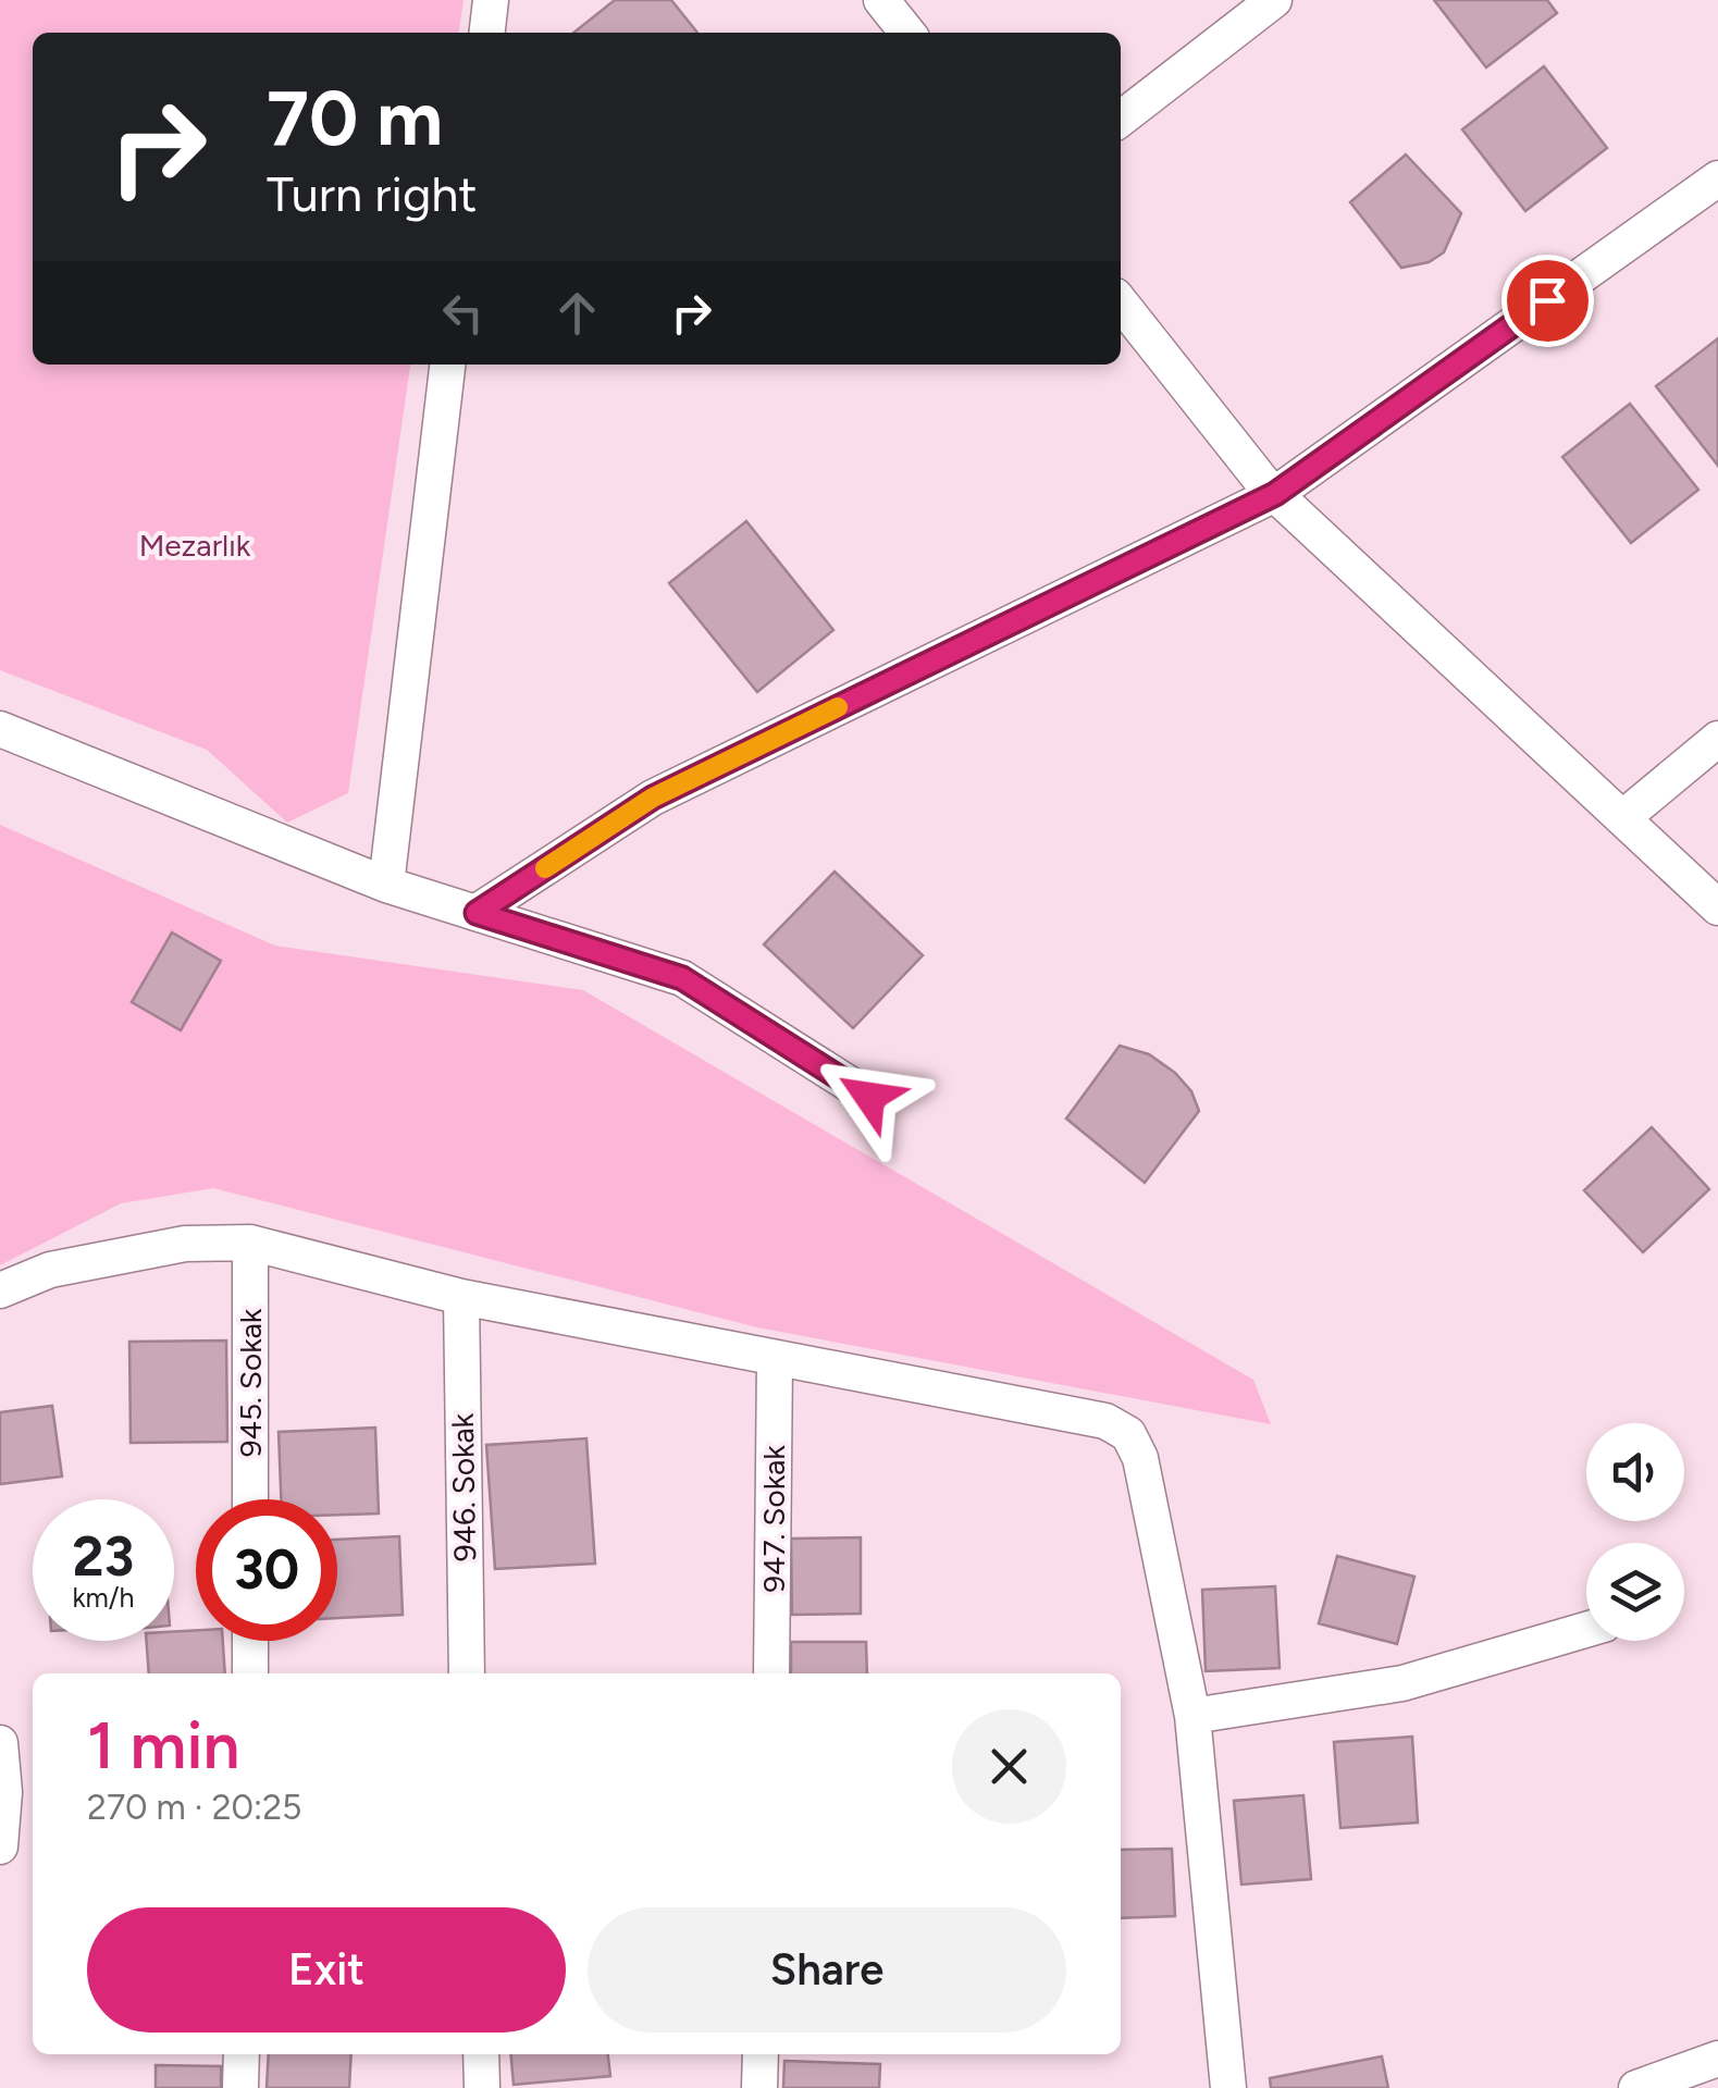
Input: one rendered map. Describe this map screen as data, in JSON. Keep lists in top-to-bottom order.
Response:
{
  "streets": {
    "street": ["945. Sokak", "946. Sokak", "947. Sokak"]
  },
  "parks": ["Mezarlık"],
  "page": {
    "turn": ["70 m", "Turn right"],
    "speed": "23 km/h",
    "limit": "30",
    "heading": ["1 min", "270 m · 20:25"],
    "buttons": ["Exit", "Share"]
  }
}
